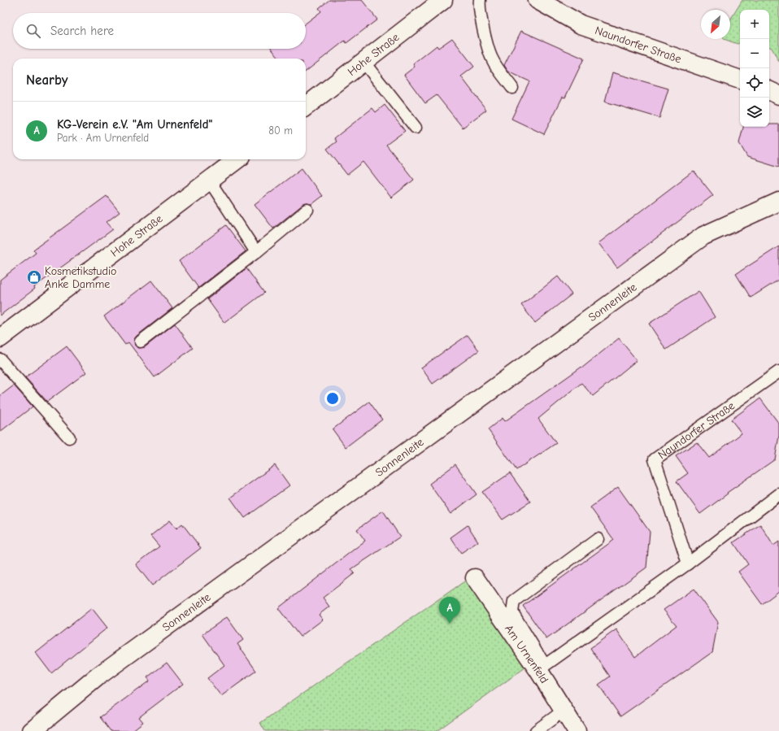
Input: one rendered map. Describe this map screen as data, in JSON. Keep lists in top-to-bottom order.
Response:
{
  "streets": {
    "street": [
      "Naundorfer Straße",
      "Hohe Straße",
      "Sonnenleite",
      "Am Urnenfeld"
    ]
  },
  "places": {
    "shop": ["Kosmetikstudio Anke Damme"]
  },
  "north": "bottom left",
  "page": {
    "map_buttons": ["+", "−"],
    "search": "Search here",
    "heading": "Nearby",
    "list": [
      {
        "mark": "A",
        "name": "KG-Verein e.V. \"Am Urnenfeld\"",
        "note": "Park · Am Urnenfeld",
        "value": "80 m"
      }
    ],
    "pins": "A"
  }
}
